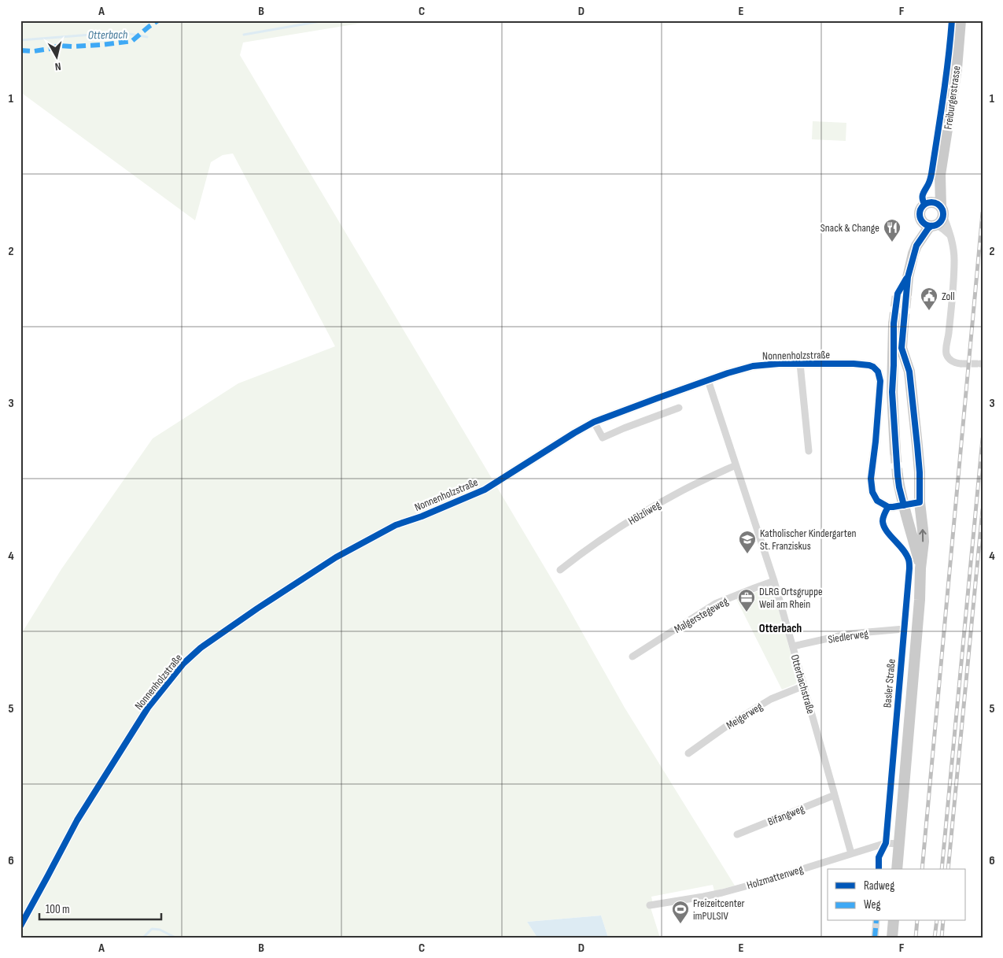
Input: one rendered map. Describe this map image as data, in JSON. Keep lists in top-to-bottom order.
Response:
{
  "streets": {
    "main road": ["Freiburgerstrasse"],
    "street": [
      "Nonnenholzstraße",
      "Hölzliweg",
      "Malgerstegeweg",
      "Siedlerweg",
      "Basler Straße",
      "Otterbachstraße",
      "Meigerweg",
      "Bifangweg",
      "Holzmattenweg"
    ]
  },
  "crossings": [
    ["Nonnenholzstraße", "Basler Straße"],
    ["Nonnenholzstraße", "Otterbachstraße"],
    ["Hölzliweg", "Otterbachstraße"],
    ["Malgerstegeweg", "Otterbachstraße"],
    ["Siedlerweg", "Basler Straße"],
    ["Siedlerweg", "Otterbachstraße"],
    ["Basler Straße", "Holzmattenweg"],
    ["Otterbachstraße", "Meigerweg"],
    ["Otterbachstraße", "Bifangweg"],
    ["Otterbachstraße", "Holzmattenweg"]
  ],
  "districts": ["Otterbach"],
  "water": ["Otterbach"],
  "places": {
    "restaurant": ["Snack & Change"],
    "public building": ["Zoll"],
    "school or university": ["Katholischer Kindergarten St. Franziskus"],
    "office": ["DLRG Ortsgruppe Weil am Rhein"],
    "sports": ["Freizeitcenter imPULSIV"]
  },
  "legend": ["Radweg", "Weg"],
  "scale_bar": "100 m",
  "north": "bottom",
  "grid": {
    "columns": [
      "A",
      "B",
      "C",
      "D",
      "E",
      "F"
    ],
    "rows": [
      "1",
      "2",
      "3",
      "4",
      "5",
      "6"
    ]
  }
}
